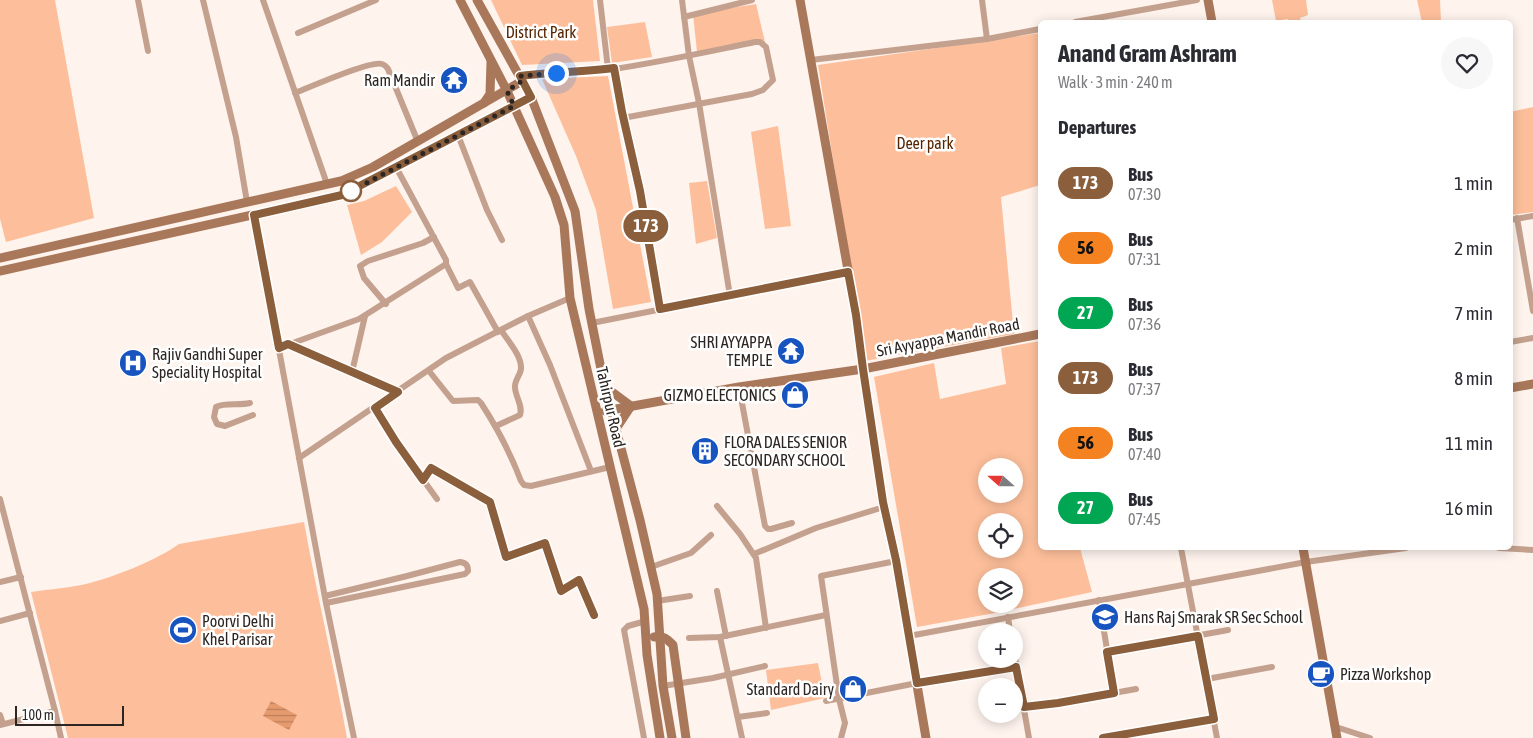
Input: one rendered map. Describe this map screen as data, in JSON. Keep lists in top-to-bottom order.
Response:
{
  "streets": {
    "main road": ["Sri Ayyappa Mandir Road", "Tahirpur Road"]
  },
  "crossings": [
    ["Sri Ayyappa Mandir Road", "Tahirpur Road"]
  ],
  "parks": ["District Park", "Deer park"],
  "places": {
    "temple": ["Ram Mandir", "SHRI AYYAPPA TEMPLE"],
    "hospital": ["Rajiv Gandhi Super Speciality Hospital"],
    "shop": ["GIZMO ELECTONICS", "Standard Dairy"],
    "building": ["FLORA DALES SENIOR SECONDARY SCHOOL"],
    "school or university": ["Hans Raj Smarak SR Sec School"],
    "sports": ["Poorvi Delhi Khel Parisar"],
    "cafe": ["Pizza Workshop"]
  },
  "lines": ["bus line 173"],
  "scale_bar": "100 m",
  "north": "left",
  "page": {
    "on_map": "173",
    "heading": [
      ["Anand Gram Ashram", "Walk · 3 min · 240 m"],
      "Departures"
    ],
    "list": [
      {
        "mark": "173",
        "name": "Bus",
        "note": "07:30",
        "value": "1 min"
      },
      {
        "mark": "56",
        "name": "Bus",
        "note": "07:31",
        "value": "2 min"
      },
      {
        "mark": "27",
        "name": "Bus",
        "note": "07:36",
        "value": "7 min"
      },
      {
        "mark": "173",
        "name": "Bus",
        "note": "07:37",
        "value": "8 min"
      },
      {
        "mark": "56",
        "name": "Bus",
        "note": "07:40",
        "value": "11 min"
      },
      {
        "mark": "27",
        "name": "Bus",
        "note": "07:45",
        "value": "16 min"
      }
    ],
    "map_buttons": ["+", "−"],
    "scale": "100 m"
  }
}
